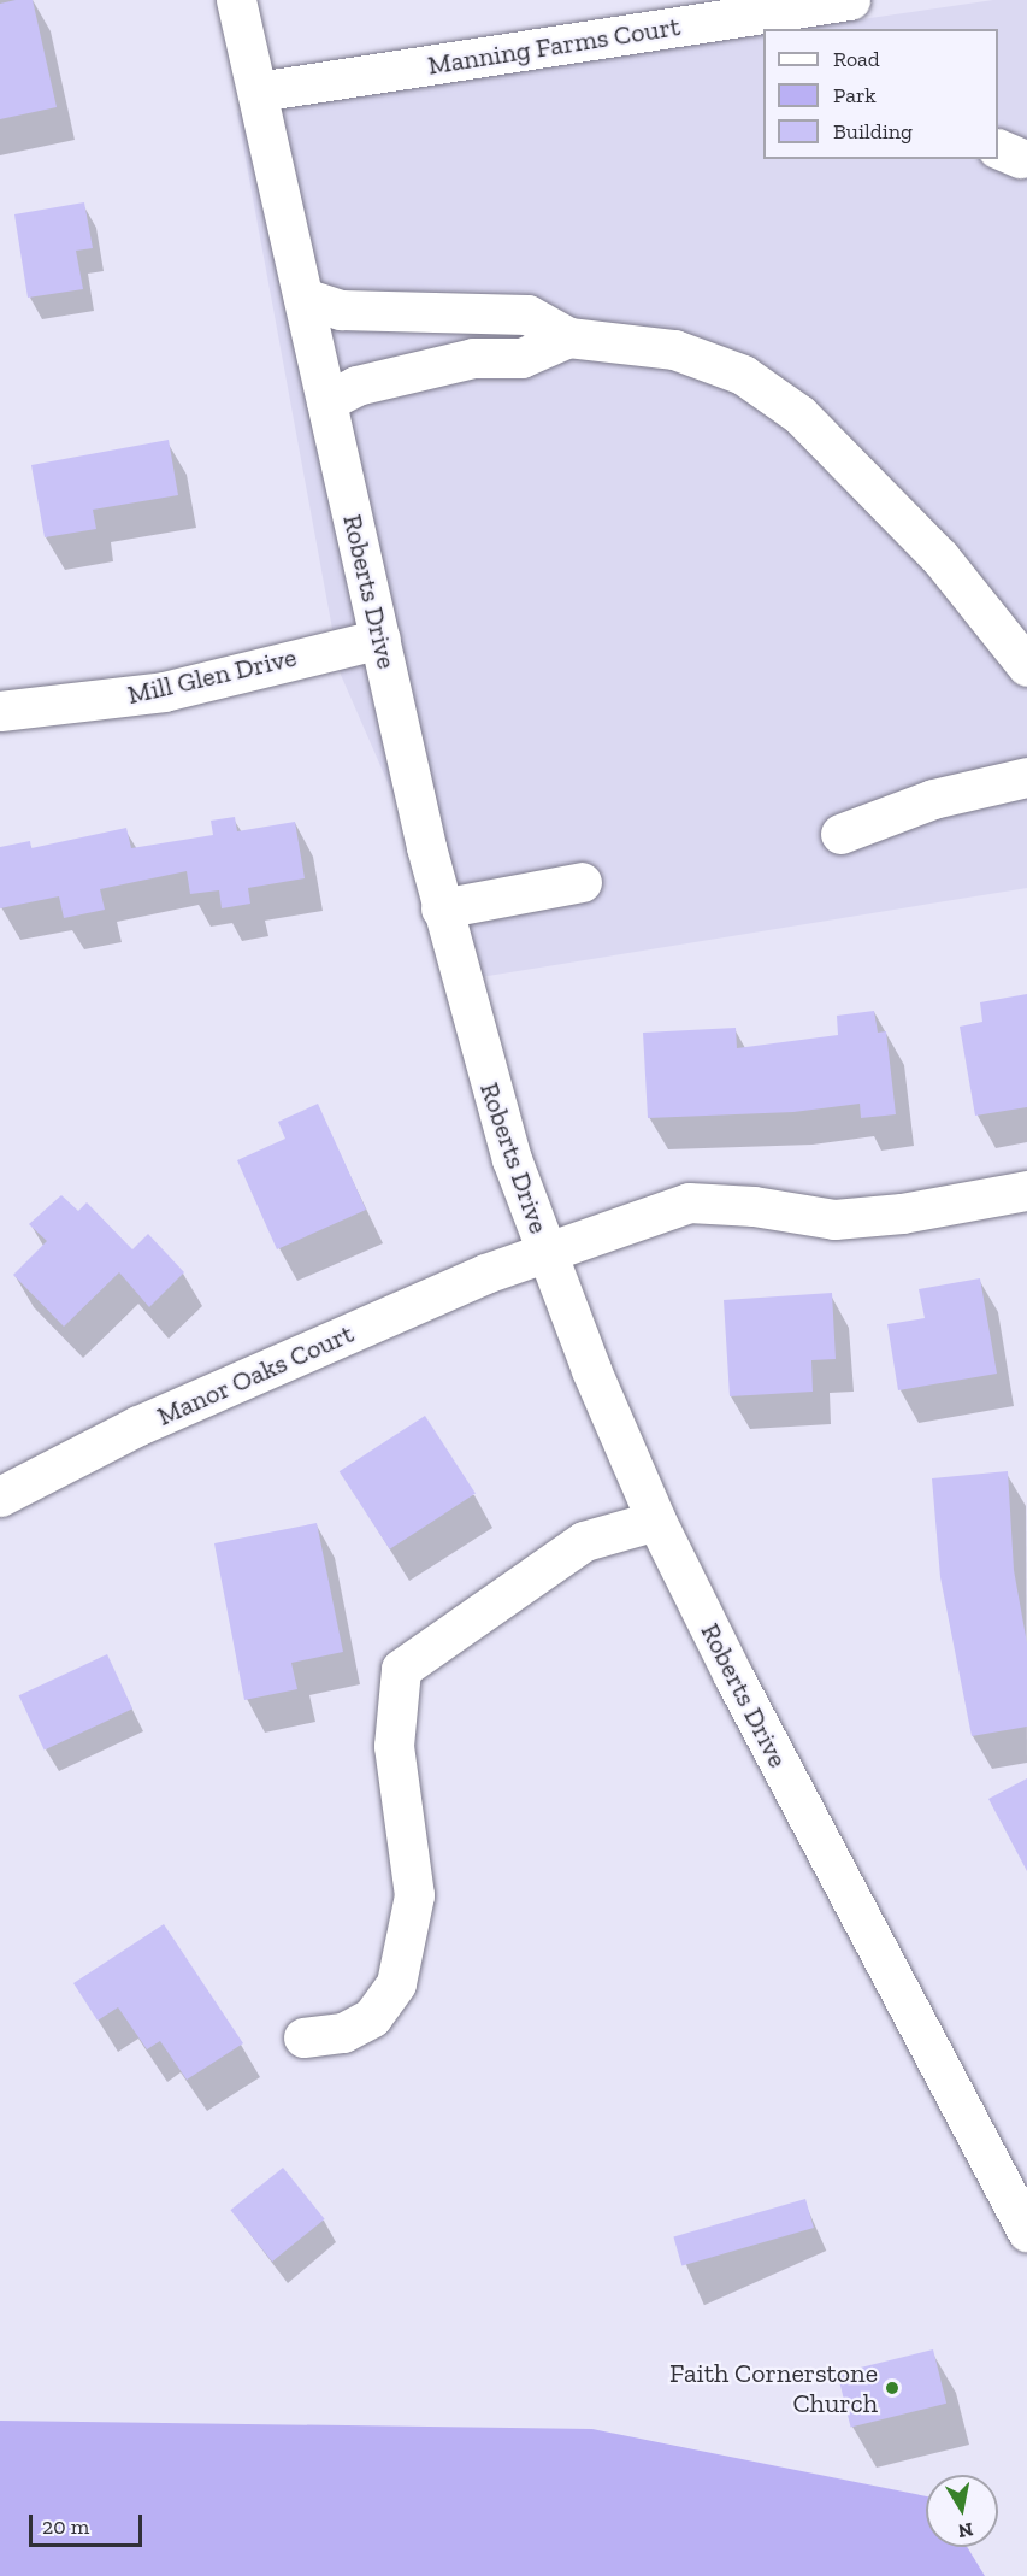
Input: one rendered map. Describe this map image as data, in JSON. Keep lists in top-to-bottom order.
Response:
{
  "streets": {
    "street": [
      "Manning Farms Court",
      "Roberts Drive",
      "Mill Glen Drive",
      "Manor Oaks Court"
    ]
  },
  "crossings": [
    ["Manning Farms Court", "Roberts Drive"],
    ["Roberts Drive", "Mill Glen Drive"],
    ["Roberts Drive", "Manor Oaks Court"]
  ],
  "places": ["Faith Cornerstone Church"],
  "legend": ["Road", "Park", "Building"],
  "scale_bar": "20 m",
  "north": "bottom"
}
